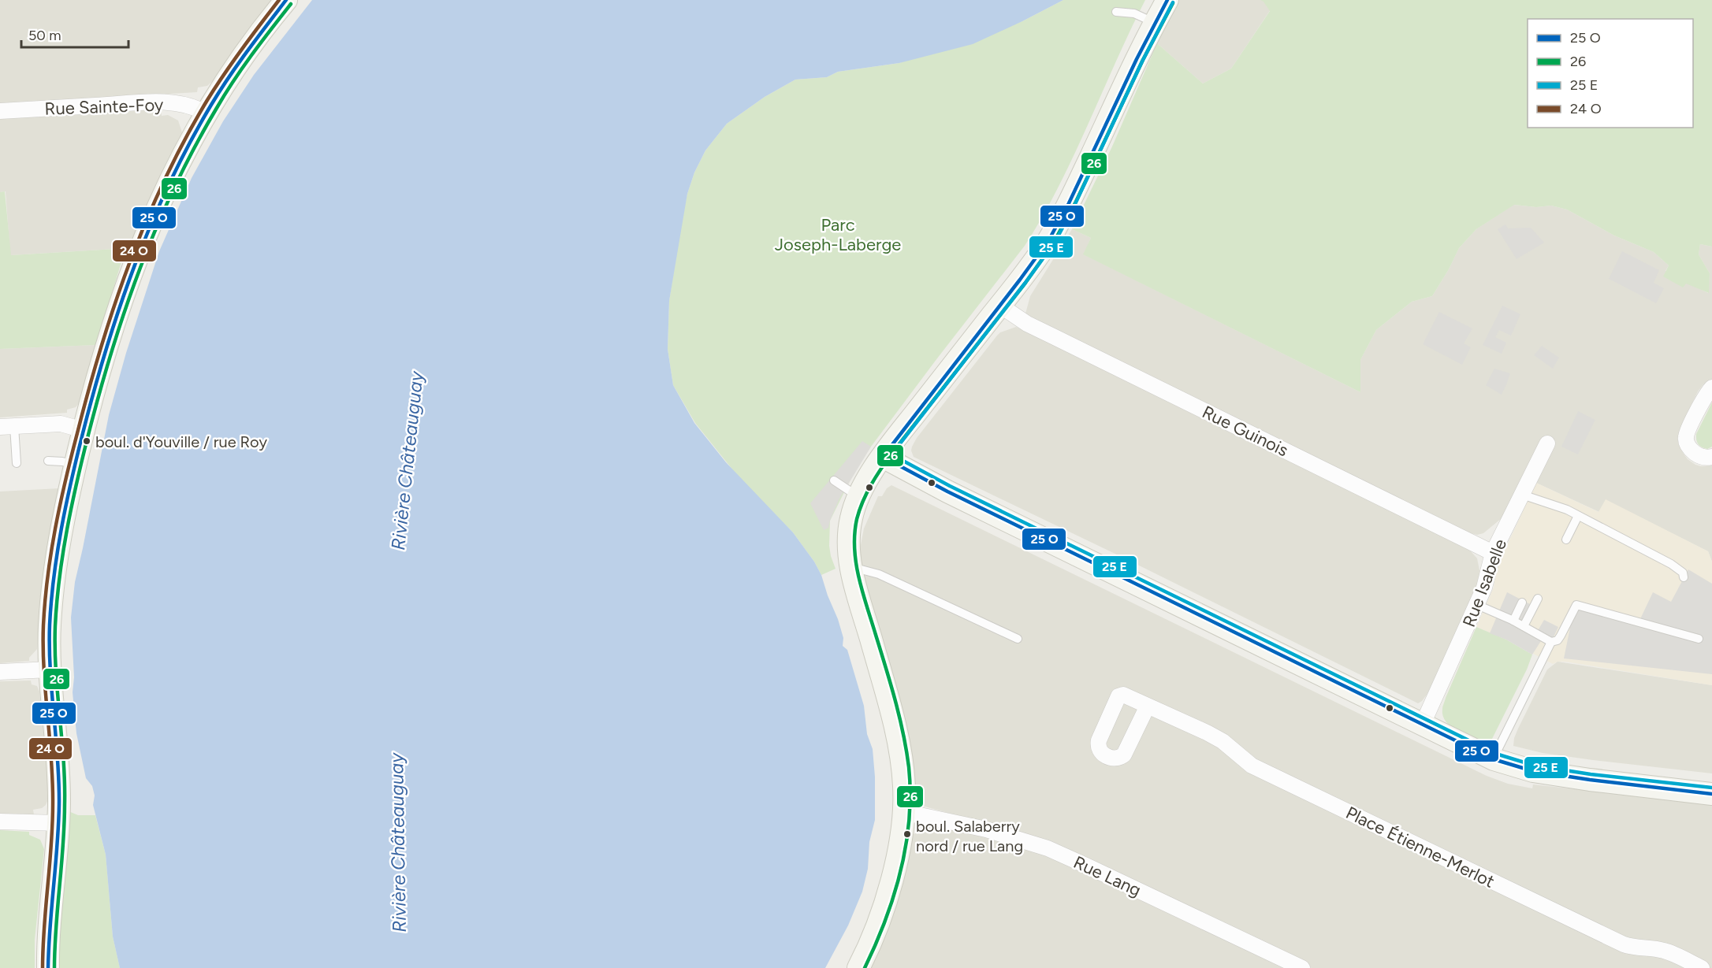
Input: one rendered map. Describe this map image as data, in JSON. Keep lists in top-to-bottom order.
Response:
{
  "streets": {
    "street": [
      "Rue Sainte-Foy",
      "Rue Guinois",
      "Rue Isabelle",
      "Place Étienne-Merlot",
      "Rue Lang"
    ]
  },
  "crossings": [
    ["Rue Guinois", "Rue Isabelle"]
  ],
  "water": ["Rivière Châteauguay"],
  "parks": ["Parc Joseph-Laberge"],
  "places": ["boul. d'Youville / rue Roy", "boul. Salaberry nord / rue Lang"],
  "lines": ["transit line 26"],
  "legend": [
    "25 O",
    "26",
    "25 E",
    "24 O"
  ],
  "scale_bar": "50 m"
}
